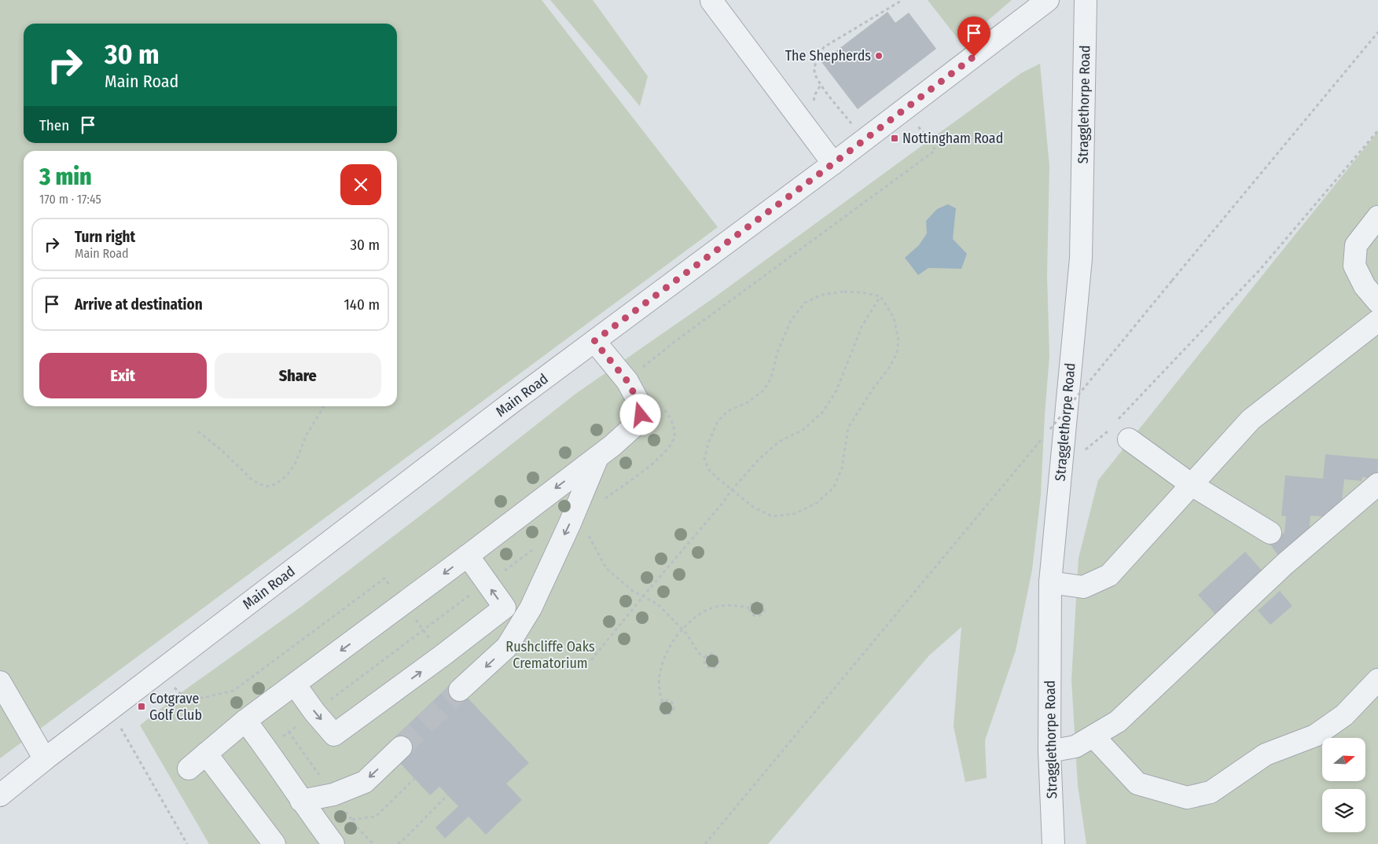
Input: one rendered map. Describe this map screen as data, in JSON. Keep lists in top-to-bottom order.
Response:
{
  "streets": {
    "street": ["Stragglethorpe Road", "Main Road"]
  },
  "parks": ["Rushcliffe Oaks Crematorium"],
  "places": {
    "other": ["The Shepherds"],
    "transit": ["Nottingham Road", "Cotgrave Golf Club"]
  },
  "north": "right",
  "page": {
    "turn": ["30 m", "Main Road"],
    "then": "Then",
    "heading": ["3 min", "170 m · 17:45"],
    "list": [
      {
        "name": "Turn right",
        "note": "Main Road",
        "value": "30 m"
      },
      {
        "name": "Arrive at destination",
        "value": "140 m"
      }
    ],
    "buttons": ["Exit", "Share"]
  }
}
